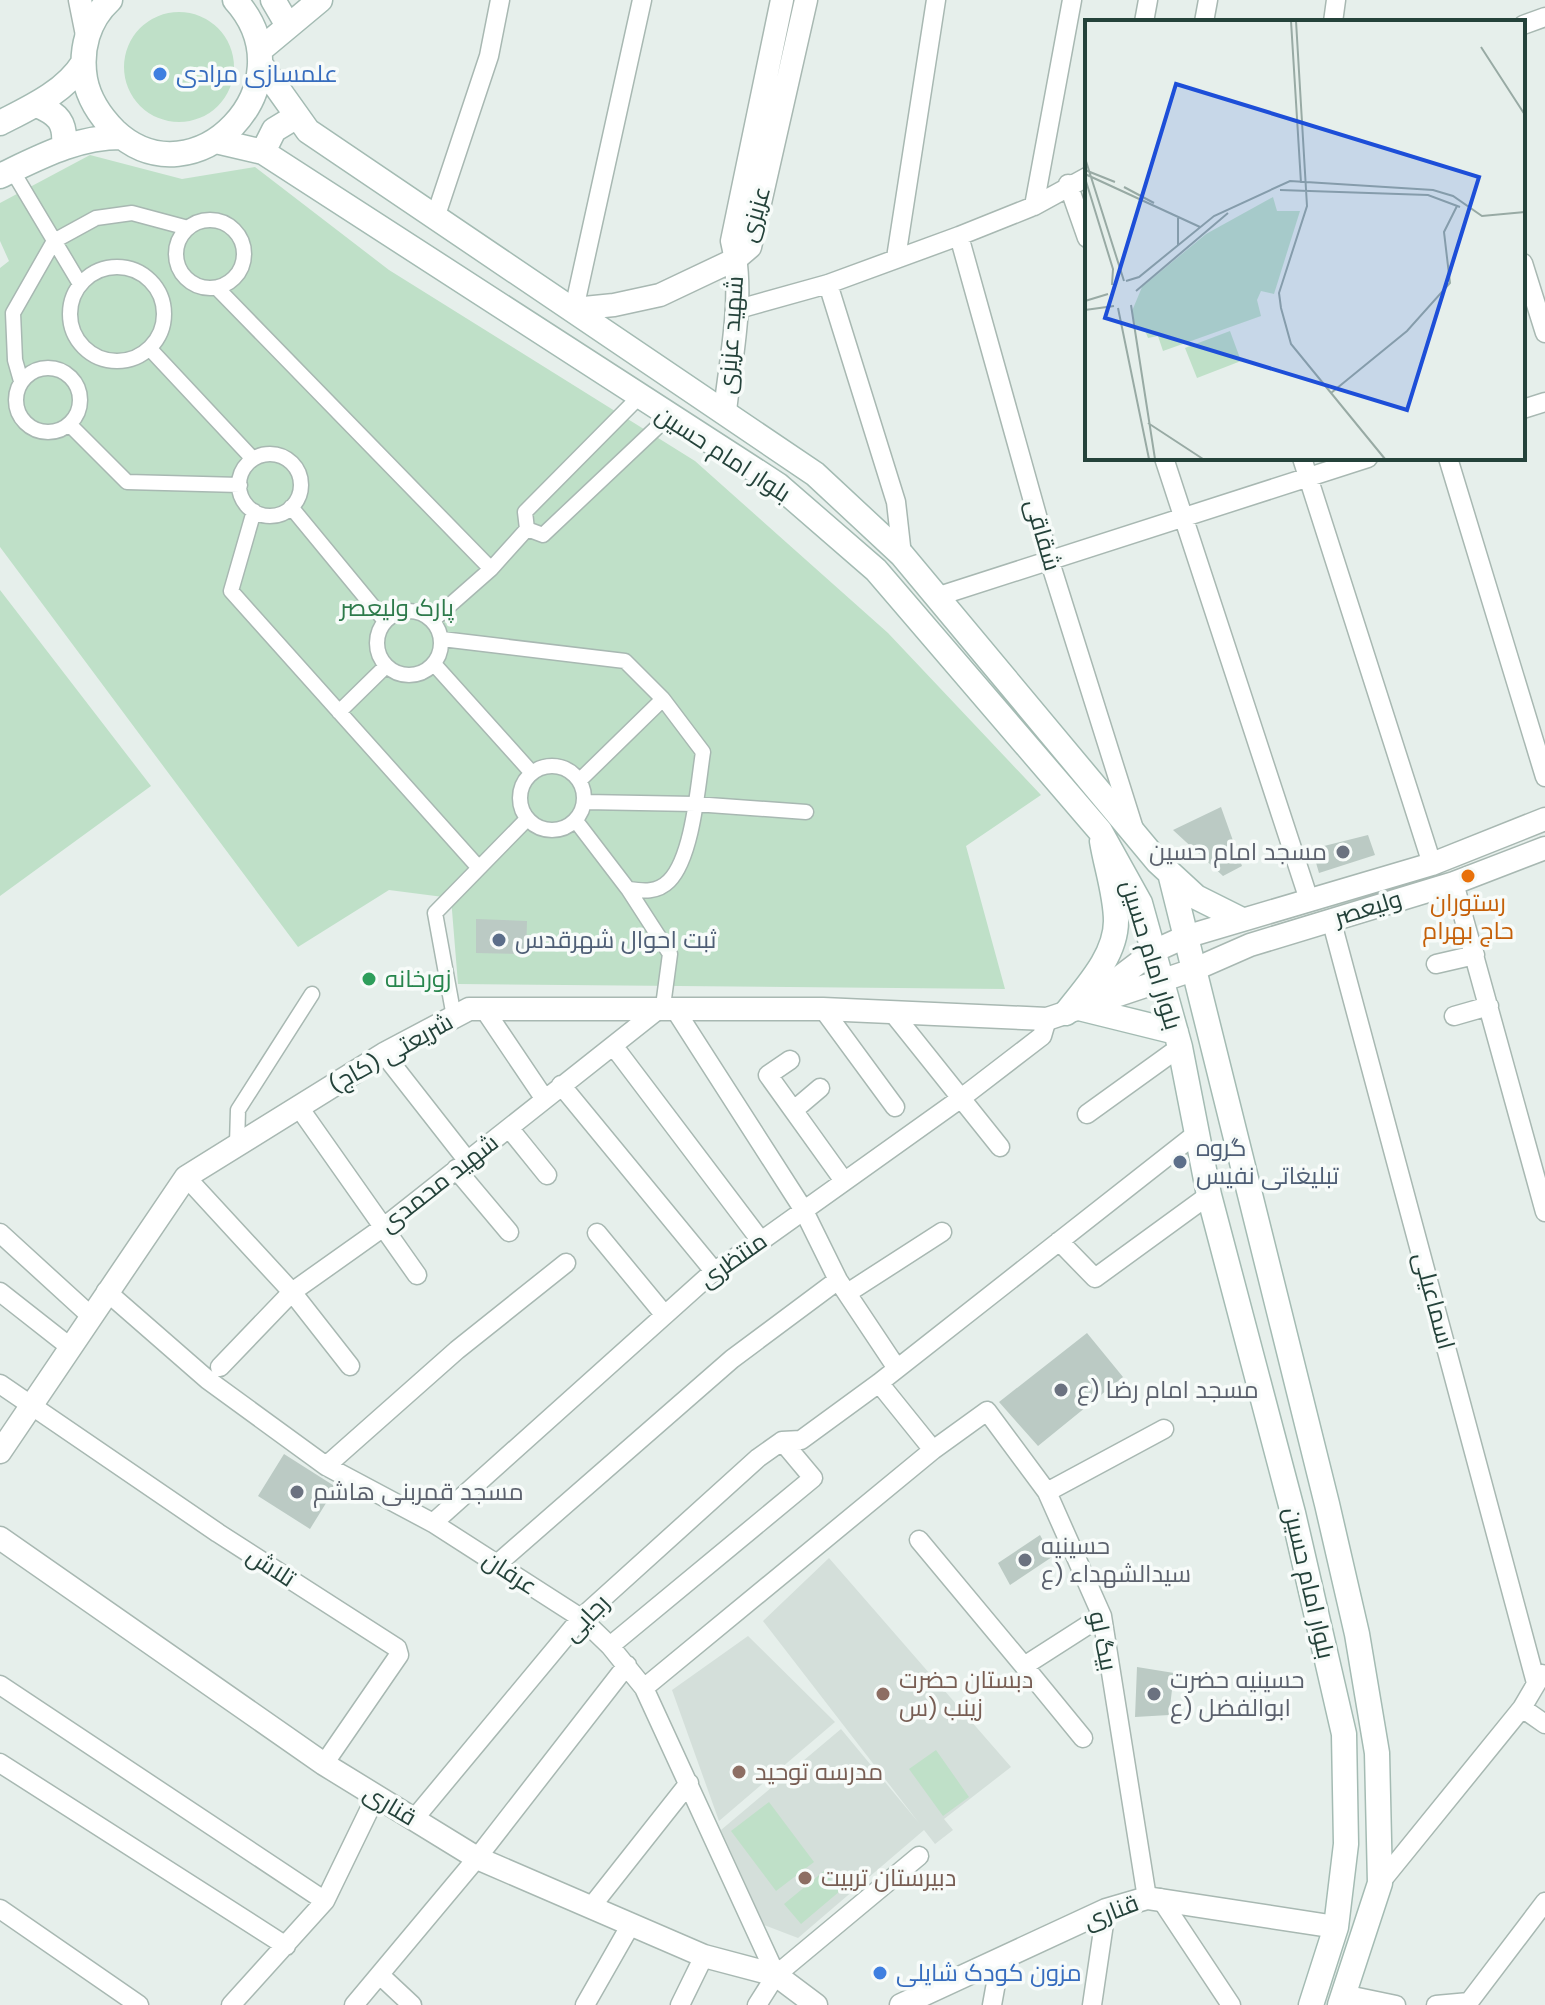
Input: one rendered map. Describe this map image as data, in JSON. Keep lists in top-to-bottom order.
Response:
{
  "streets": {
    "main road": ["بلوار امام حسین"],
    "street": [
      "عزیزی",
      "شهید عزیزی",
      "شقاقی",
      "ولیعصر",
      "شریعتی (کاج)",
      "شهید محمدی",
      "منتظری",
      "اسماعیلی",
      "تلاش",
      "عرفان",
      "رجایی",
      "بیگ لو",
      "قناری"
    ]
  },
  "crossings": [
    ["عزیزی", "شهید عزیزی"],
    ["شهید عزیزی", "بلوار امام حسین"],
    ["بلوار امام حسین", "شقاقی"],
    ["بلوار امام حسین", "ولیعصر"],
    ["بلوار امام حسین", "رجایی"],
    ["بلوار امام حسین", "قناری"],
    ["ولیعصر", "شریعتی (کاج)"],
    ["ولیعصر", "منتظری"],
    ["ولیعصر", "اسماعیلی"],
    ["شریعتی (کاج)", "شهید محمدی"],
    ["شریعتی (کاج)", "منتظری"],
    ["شریعتی (کاج)", "تلاش"],
    ["شریعتی (کاج)", "عرفان"],
    ["منتظری", "عرفان"],
    ["تلاش", "قناری"],
    ["عرفان", "رجایی"],
    ["عرفان", "قناری"],
    ["رجایی", "قناری"],
    ["بیگ لو", "قناری"]
  ],
  "parks": ["پارک ولیعصر"],
  "places": [
    "علمسازی مرادی",
    "مسجد امام حسین",
    "رستوران حاج بهرام",
    "ثبت احوال شهرقدس",
    "زورخانه",
    "گروه تبلیغاتی نفیس",
    "مسجد امام رضا (ع",
    "مسجد قمربنی هاشم",
    "حسینیه سیدالشهداء (ع",
    "دبستان حضرت زینب (س",
    "حسینیه حضرت ابوالفضل (ع",
    "مدرسه توحید",
    "دبیرستان تربیت",
    "مزون کودک شایلی"
  ]
}
